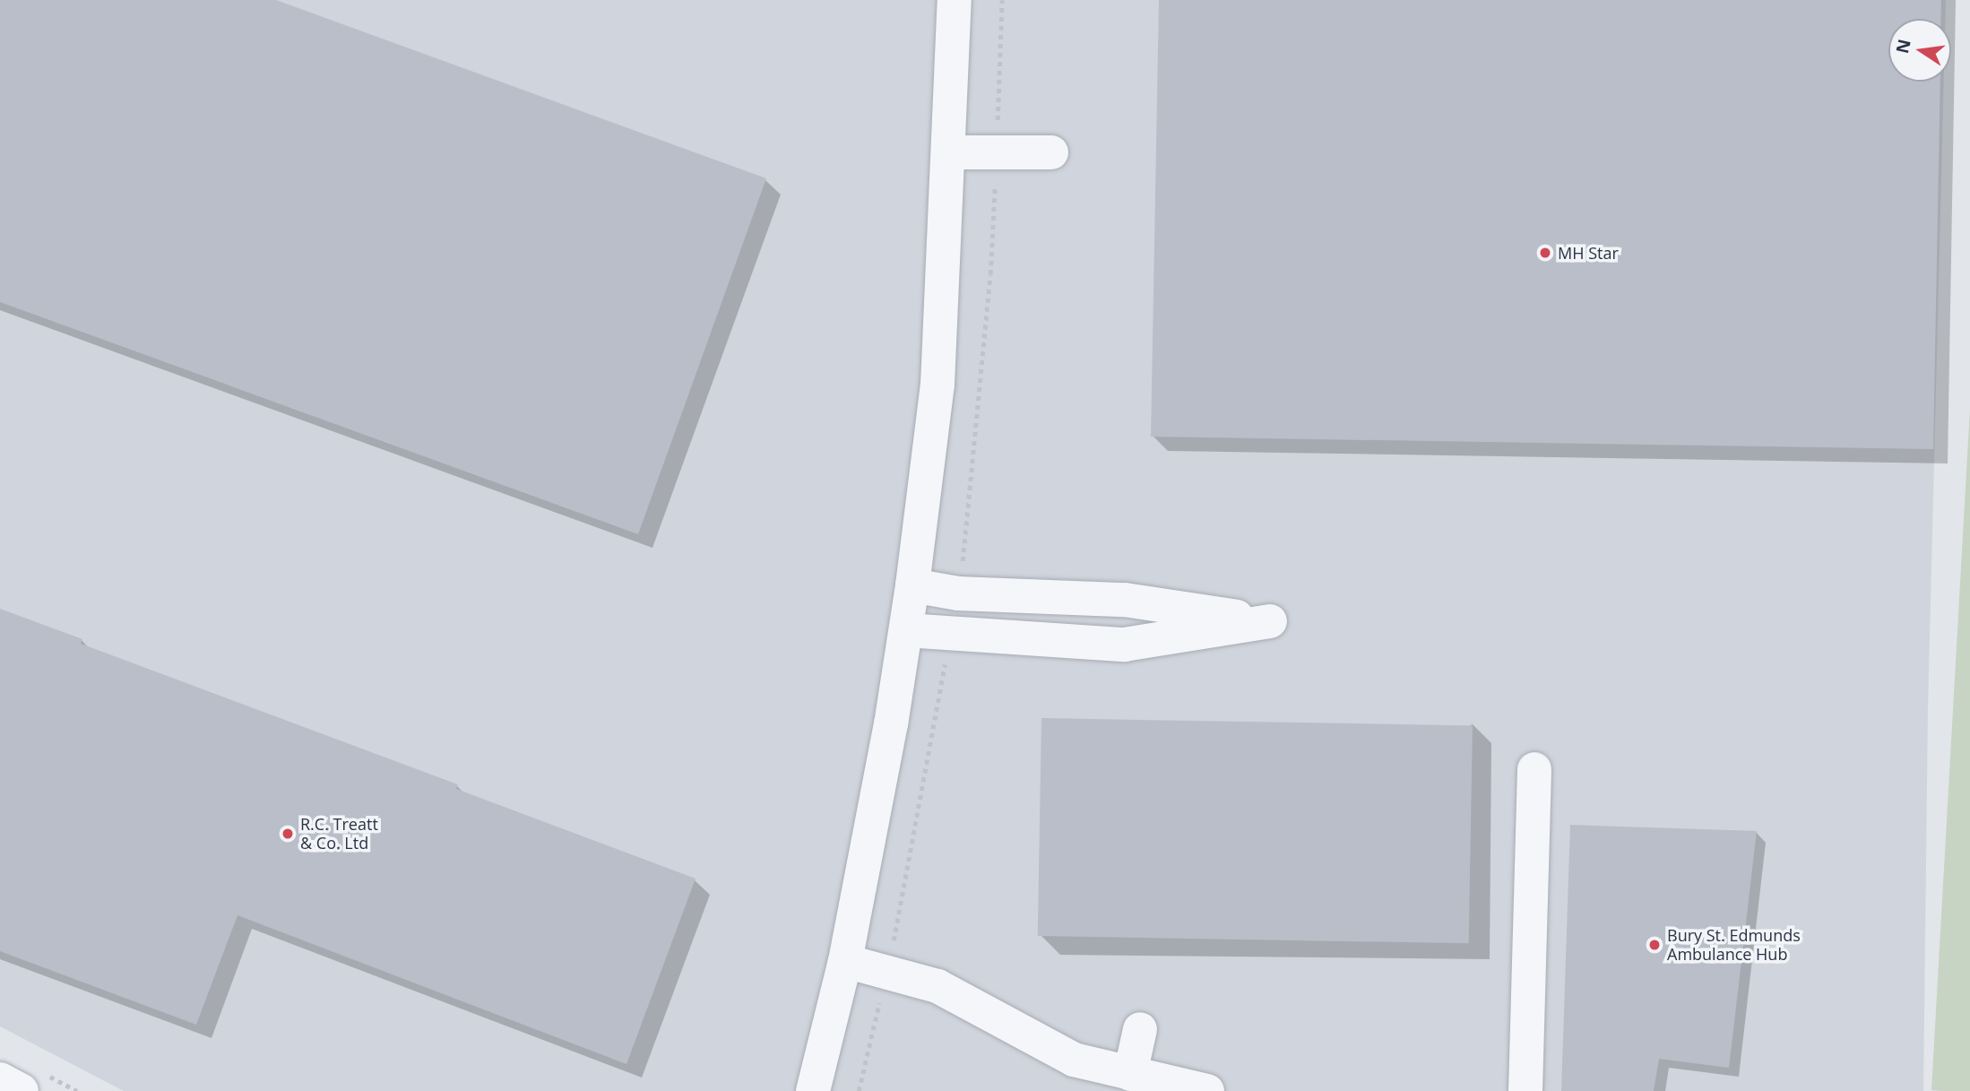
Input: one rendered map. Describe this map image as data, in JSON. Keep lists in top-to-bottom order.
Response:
{
  "places": ["MH Star", "R.C. Treatt & Co. Ltd", "Bury St. Edmunds Ambulance Hub"],
  "north": "left"
}
